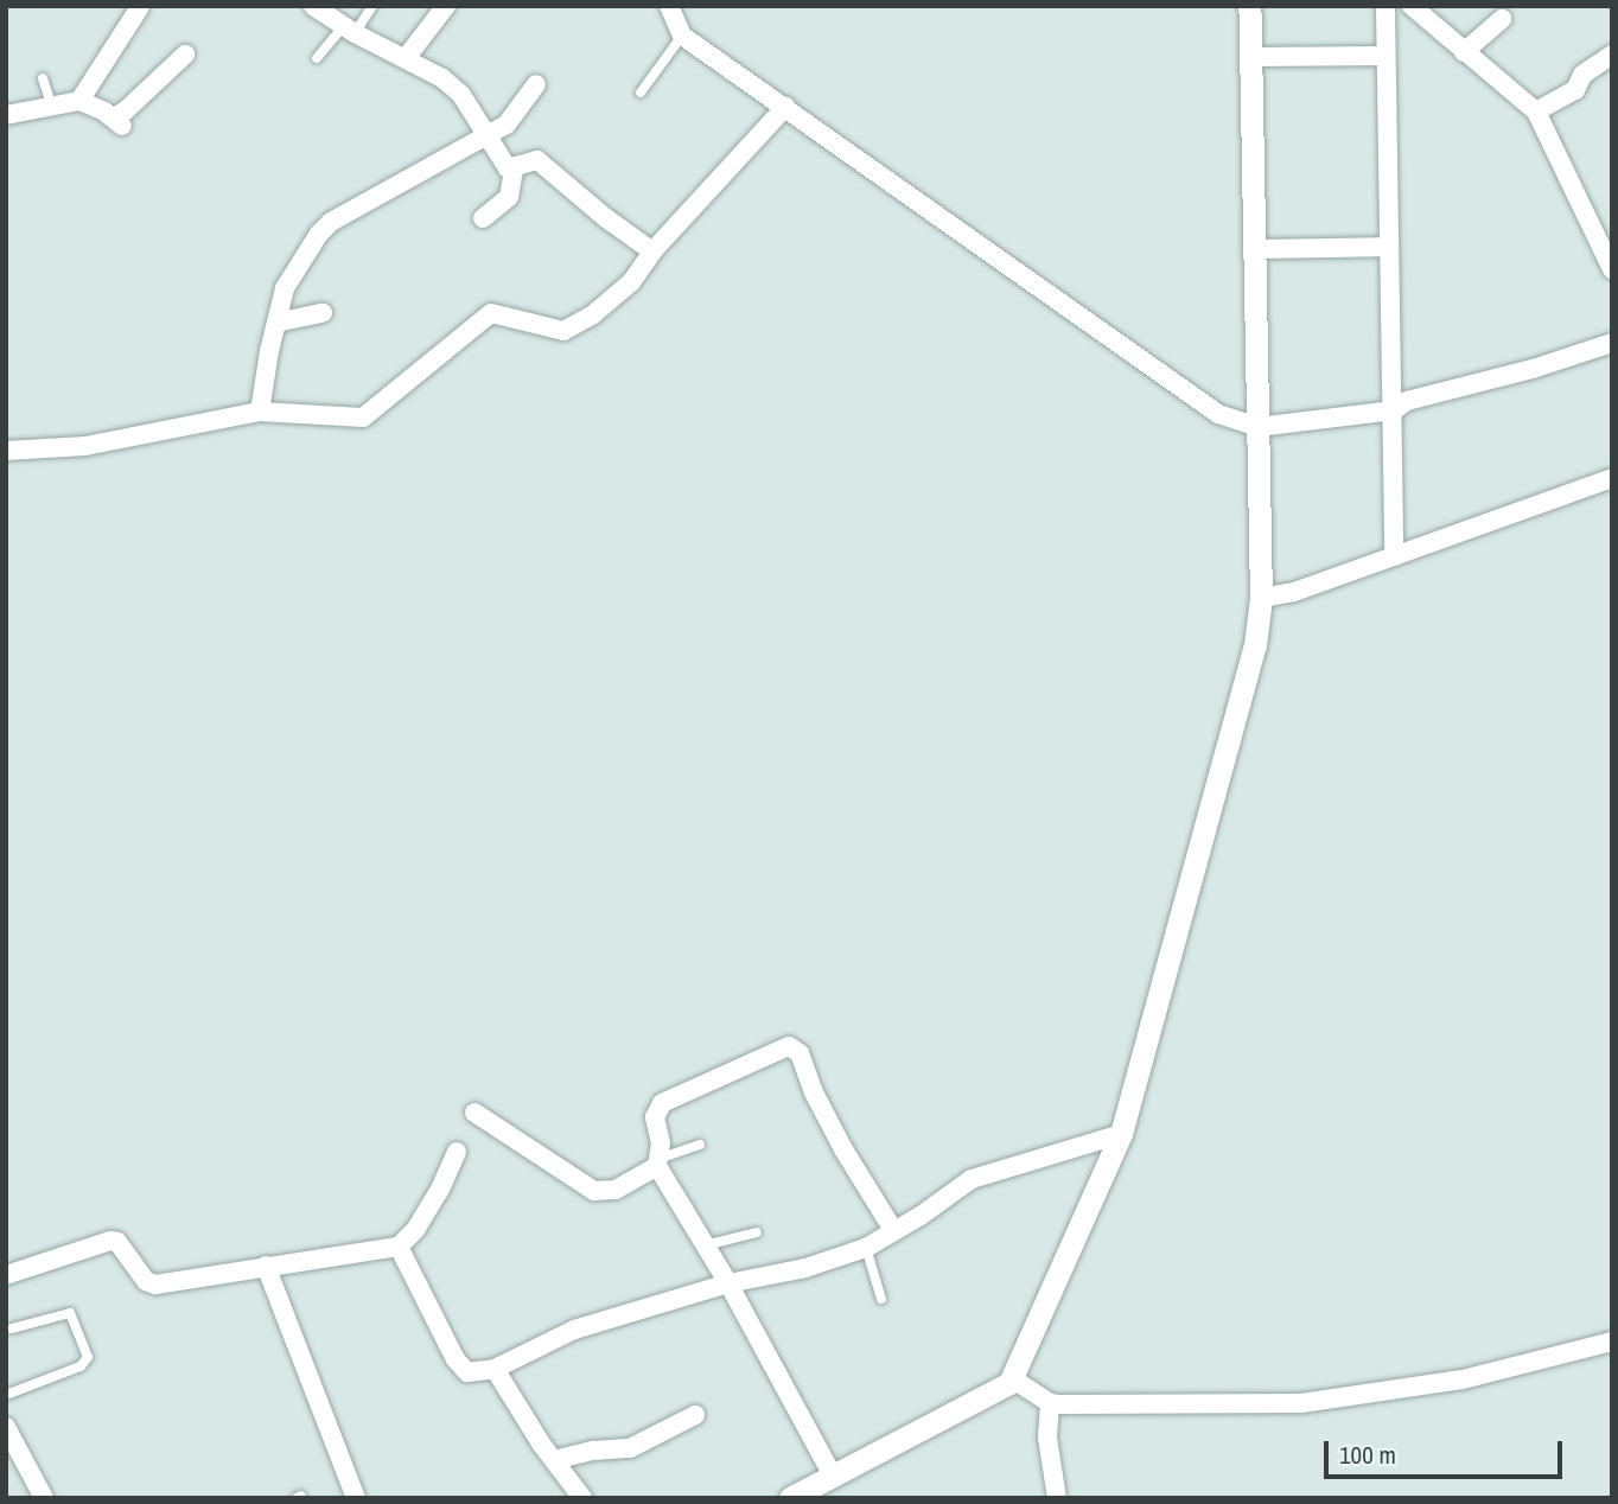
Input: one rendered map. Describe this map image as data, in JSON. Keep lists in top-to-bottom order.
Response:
{
  "scale_bar": "100 m"
}
